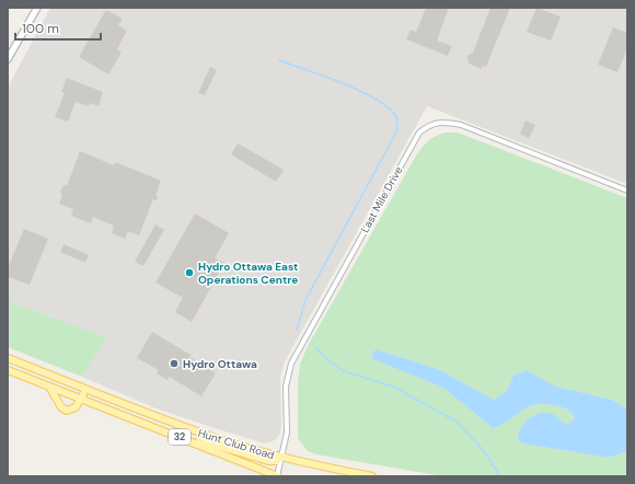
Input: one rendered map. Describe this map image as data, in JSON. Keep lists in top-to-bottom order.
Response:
{
  "streets": {
    "main road": ["32", "Hunt Club Road"],
    "street": ["Last Mile Drive"]
  },
  "crossings": [
    ["Last Mile Drive", "Hunt Club Road"]
  ],
  "places": ["Hydro Ottawa East Operations Centre", "Hydro Ottawa"],
  "scale_bar": "100 m"
}
